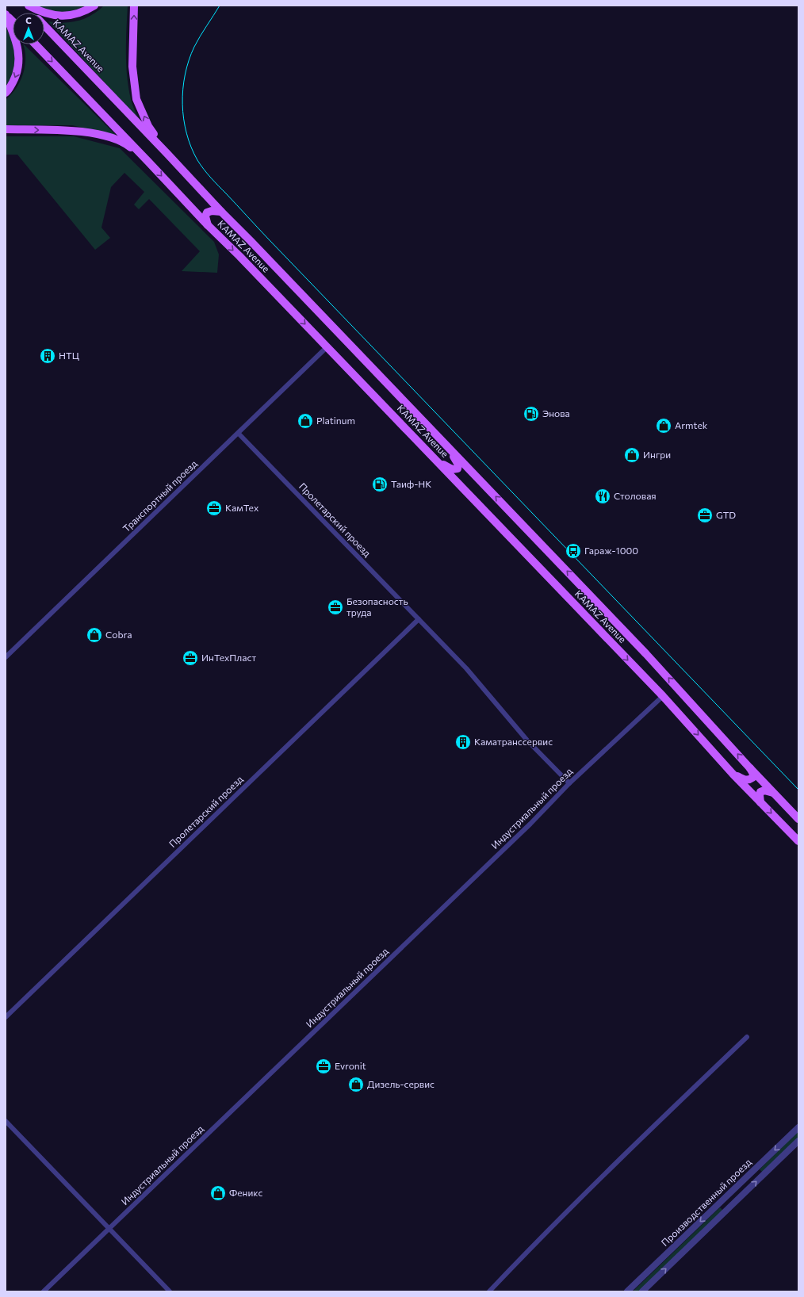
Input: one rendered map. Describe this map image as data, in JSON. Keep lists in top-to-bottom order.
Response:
{
  "streets": {
    "main road": ["KAMAZ Avenue"],
    "street": [
      "Транспортный проезд",
      "Пролетарский проезд",
      "Индустриальный проезд",
      "Производственный проезд"
    ]
  },
  "crossings": [
    ["KAMAZ Avenue", "Транспортный проезд"],
    ["KAMAZ Avenue", "Индустриальный проезд"],
    ["Транспортный проезд", "Пролетарский проезд"],
    ["Пролетарский проезд", "Индустриальный проезд"]
  ],
  "places": {
    "building": ["НТЦ", "Каматранссервис"],
    "fuel station": ["Энова", "Таиф-НК"],
    "shop": [
      "Platinum",
      "Armtek",
      "Ингри",
      "Cobra",
      "Дизель-сервис",
      "Феникс"
    ],
    "restaurant": ["Столовая"],
    "office": [
      "КамТех",
      "GTD",
      "Безопасность труда",
      "ИнТехПласт",
      "Evronit"
    ],
    "bus stop": ["Гараж-1000"]
  },
  "north": "top"
}
